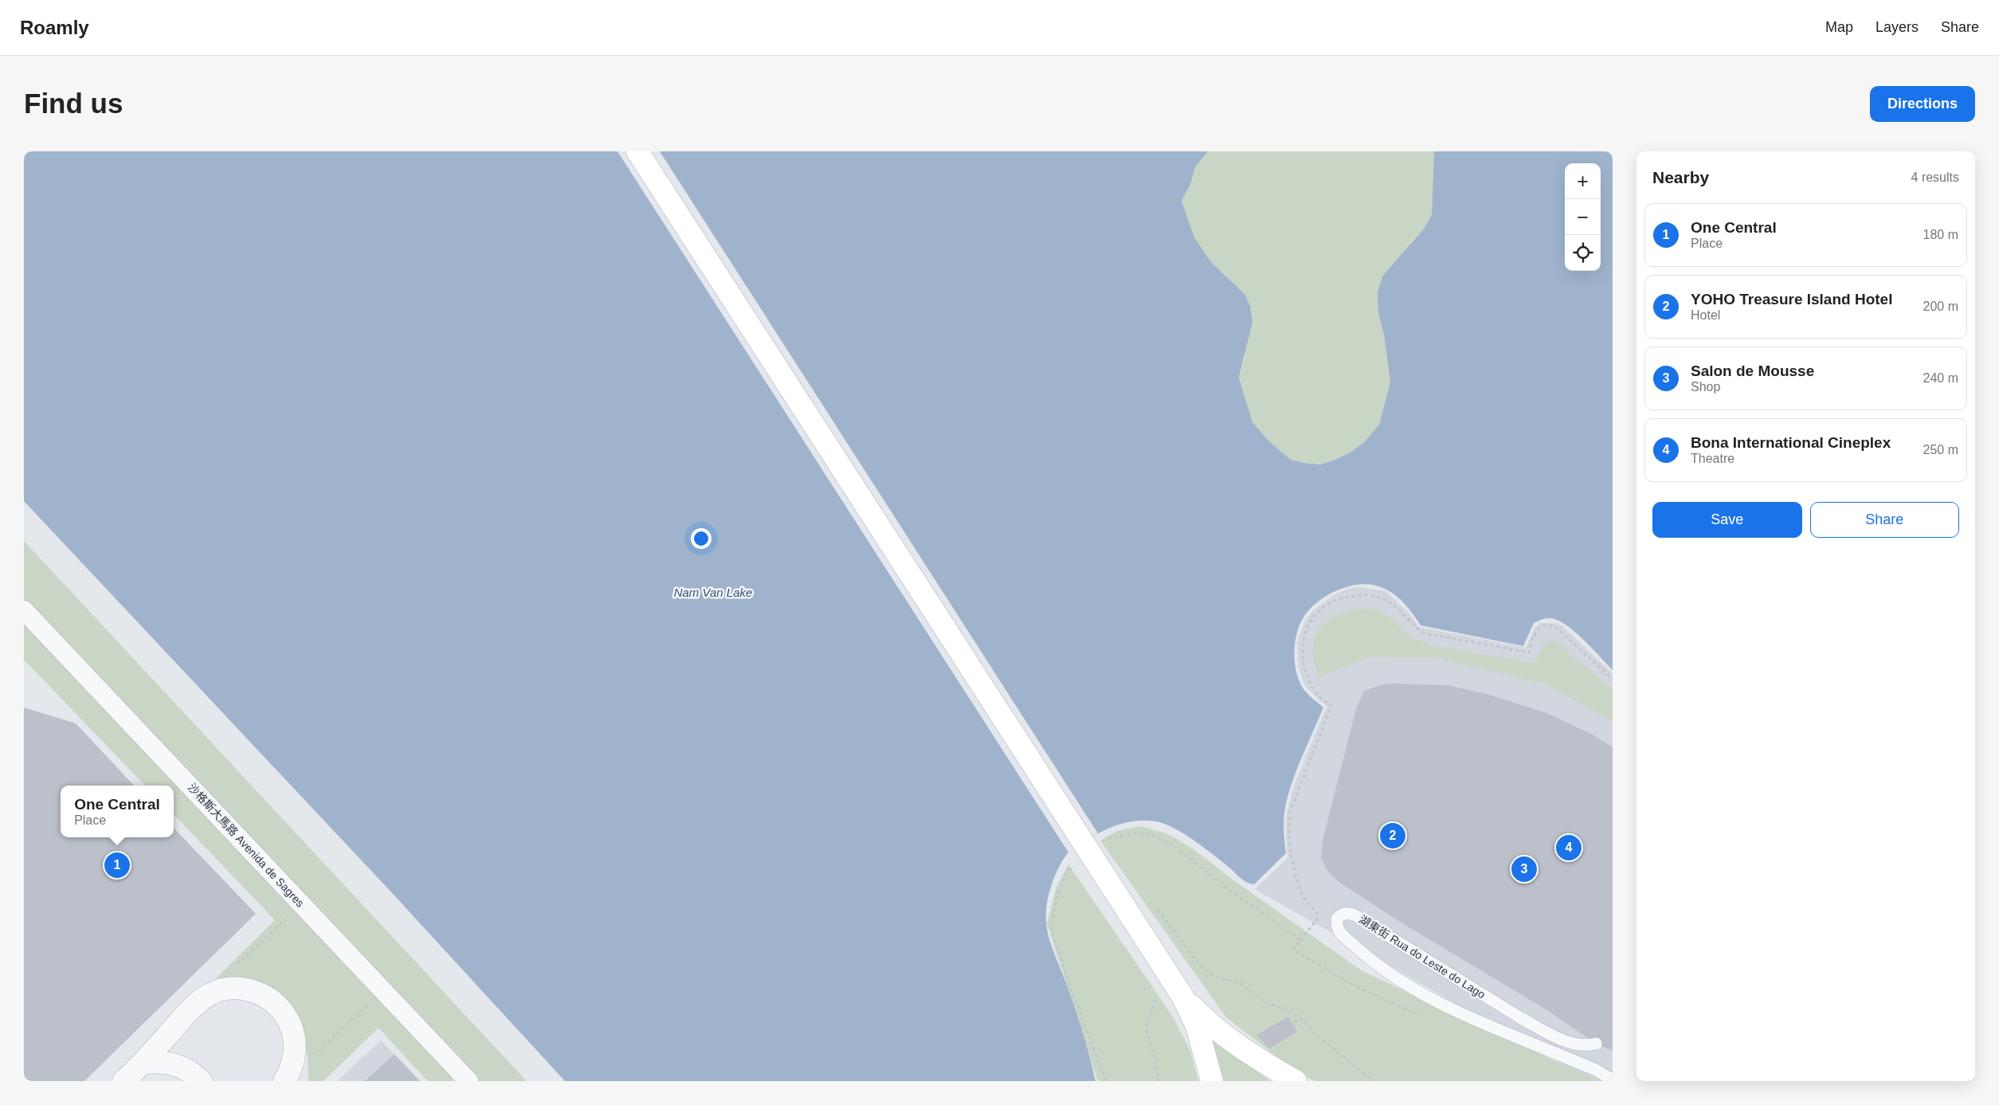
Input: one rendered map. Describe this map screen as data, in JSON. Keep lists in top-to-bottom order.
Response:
{
  "streets": {
    "street": ["沙格斯大馬路 Avenida de Sagres"],
    "lane": ["湖東街 Rua do Leste do Lago"]
  },
  "water": ["Nam Van Lake"],
  "page": {
    "header": "Roamly",
    "nav": ["Map", "Layers", "Share"],
    "buttons": [
      "Directions",
      ["Save", "Share"]
    ],
    "title": "Find us",
    "heading": ["Nearby", "4 results"],
    "map_buttons": ["+", "−"],
    "list": [
      {
        "mark": "1",
        "name": "One Central",
        "note": "Place",
        "value": "180 m"
      },
      {
        "mark": "2",
        "name": "YOHO Treasure Island Hotel",
        "note": "Hotel",
        "value": "200 m"
      },
      {
        "mark": "3",
        "name": "Salon de Mousse",
        "note": "Shop",
        "value": "240 m"
      },
      {
        "mark": "4",
        "name": "Bona International Cineplex",
        "note": "Theatre",
        "value": "250 m"
      }
    ],
    "popup": ["One Central", "Place"],
    "pins": [
      "2",
      "4",
      "1",
      "3"
    ]
  }
}
